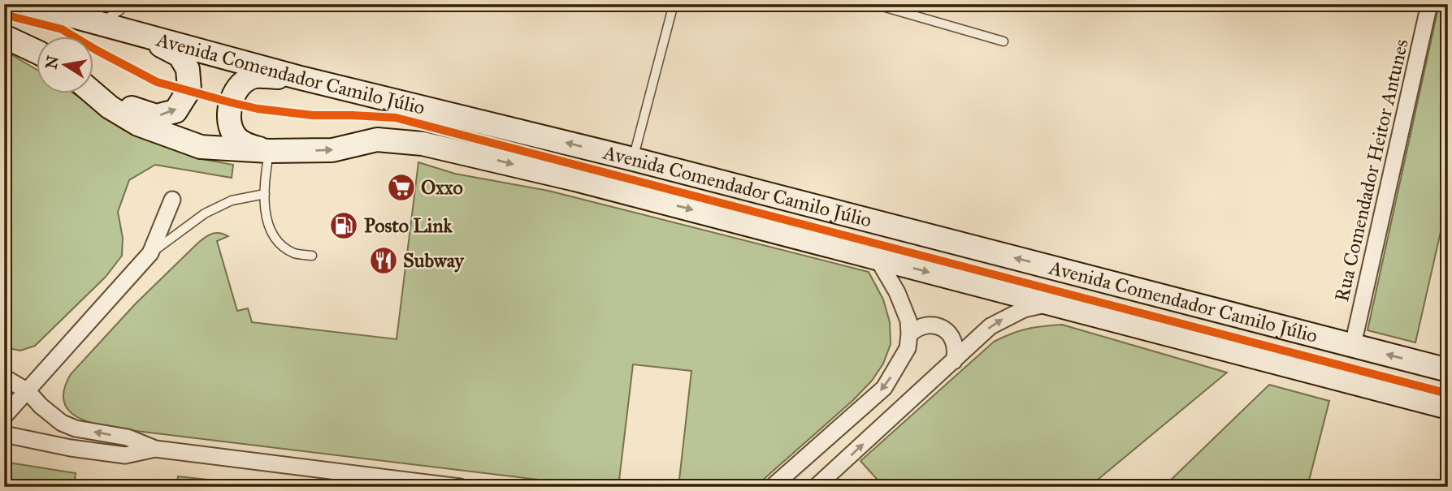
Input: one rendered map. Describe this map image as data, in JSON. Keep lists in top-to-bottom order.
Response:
{
  "streets": {
    "main road": ["Avenida Comendador Camilo Júlio"],
    "street": ["Rua Comendador Heitor Antunes"]
  },
  "crossings": [
    ["Avenida Comendador Camilo Júlio", "Rua Comendador Heitor Antunes"]
  ],
  "places": {
    "supermarket": ["Oxxo"],
    "fuel station": ["Posto Link"],
    "restaurant": ["Subway"]
  },
  "north": "left"
}
